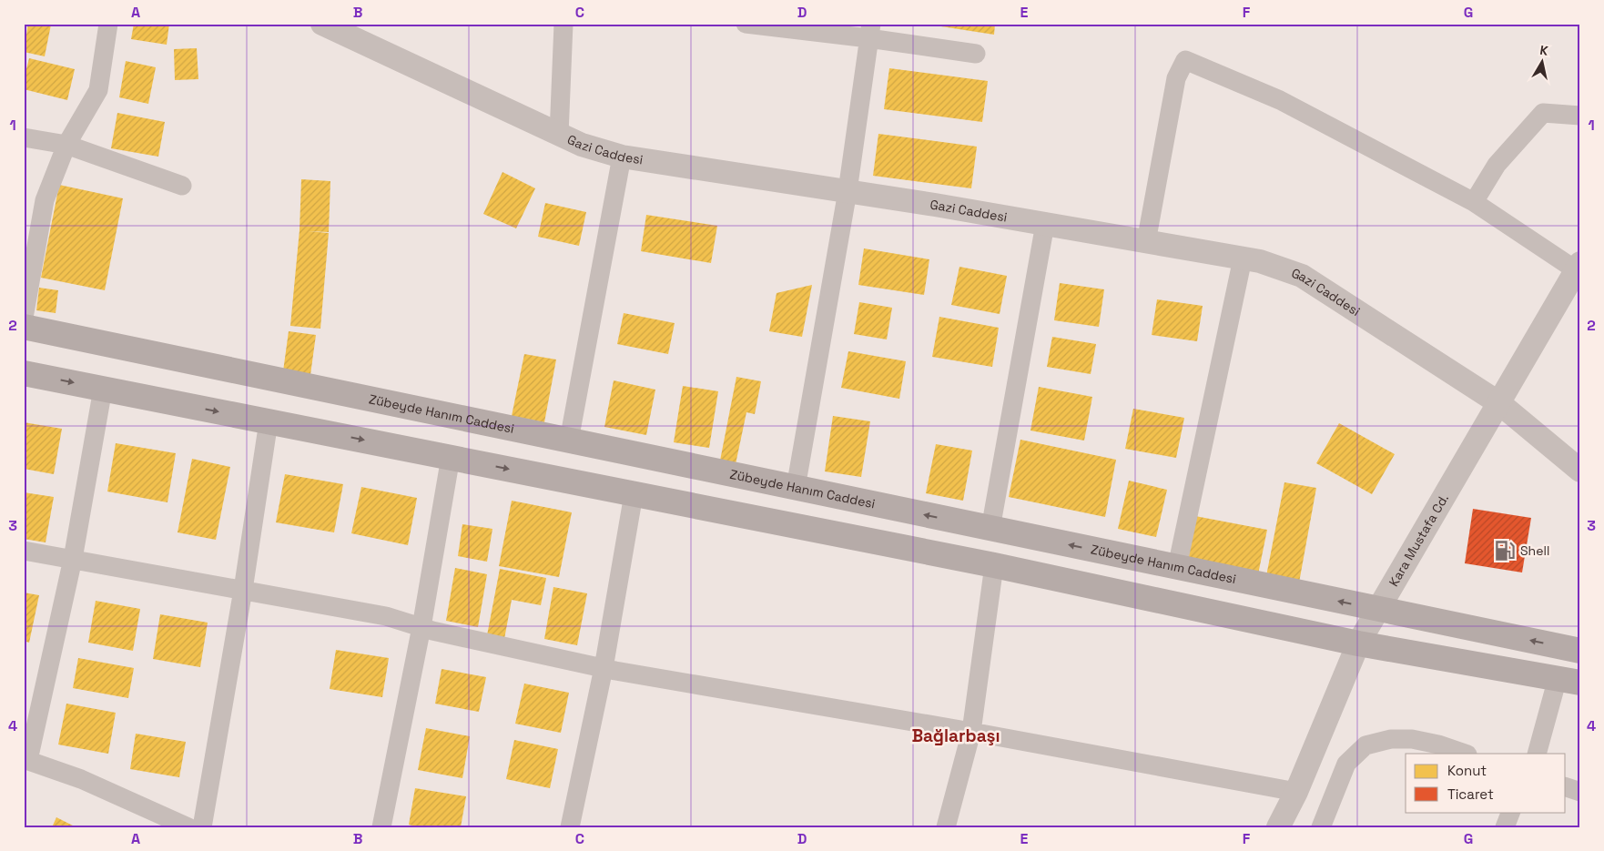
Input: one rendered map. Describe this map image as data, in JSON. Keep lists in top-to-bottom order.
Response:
{
  "streets": {
    "main road": ["Zübeyde Hanım Caddesi"],
    "street": ["Gazi Caddesi", "Kara Mustafa Cd."]
  },
  "crossings": [
    ["Gazi Caddesi", "Kara Mustafa Cd."],
    ["Zübeyde Hanım Caddesi", "Kara Mustafa Cd."]
  ],
  "districts": ["Bağlarbaşı"],
  "places": {
    "fuel station": ["Shell"]
  },
  "legend": ["Konut", "Ticaret"],
  "north": "top",
  "grid": {
    "columns": [
      "A",
      "B",
      "C",
      "D",
      "E",
      "F",
      "G"
    ],
    "rows": [
      "1",
      "2",
      "3",
      "4"
    ]
  }
}
